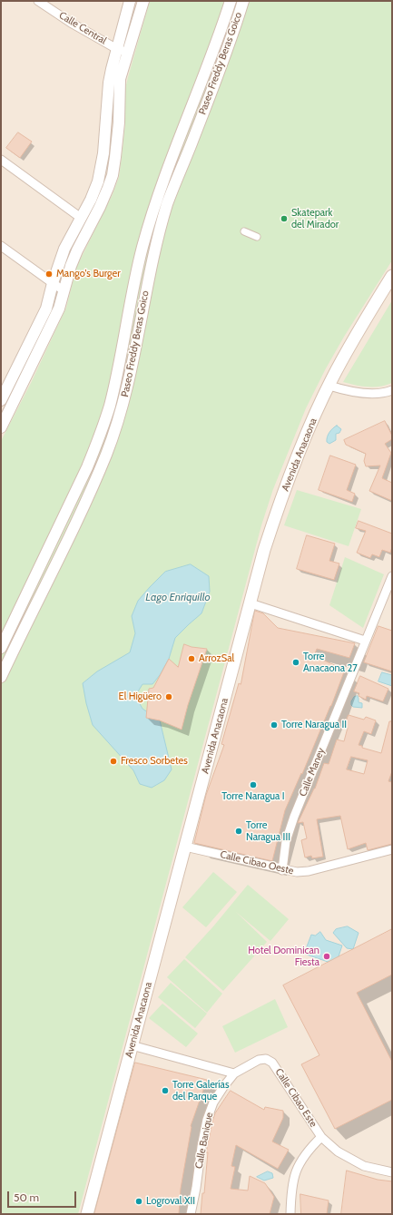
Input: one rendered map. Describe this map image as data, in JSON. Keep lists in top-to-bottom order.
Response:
{
  "streets": {
    "main road": ["Avenida Anacaona"],
    "street": [
      "Calle Central",
      "Paseo Freddy Beras Goico",
      "Calle Maney",
      "Calle Cibao Oeste",
      "Calle Cibao Este",
      "Calle Banique"
    ]
  },
  "crossings": [
    ["Avenida Anacaona", "Calle Cibao Oeste"],
    ["Calle Maney", "Calle Cibao Oeste"],
    ["Calle Cibao Este", "Calle Banique"]
  ],
  "water": ["Lago Enriquillo"],
  "places": [
    "Skatepark del Mirador",
    "Mango's Burger",
    "ArrozSal",
    "Torre Anacaona 27",
    "El Higüero",
    "Torre Naragua II",
    "Fresco Sorbetes",
    "Torre Naragua I",
    "Torre Naragua III",
    "Hotel Dominican Fiesta",
    "Torre Galerías del Parque",
    "Logroval XII"
  ],
  "scale_bar": "50 m"
}
